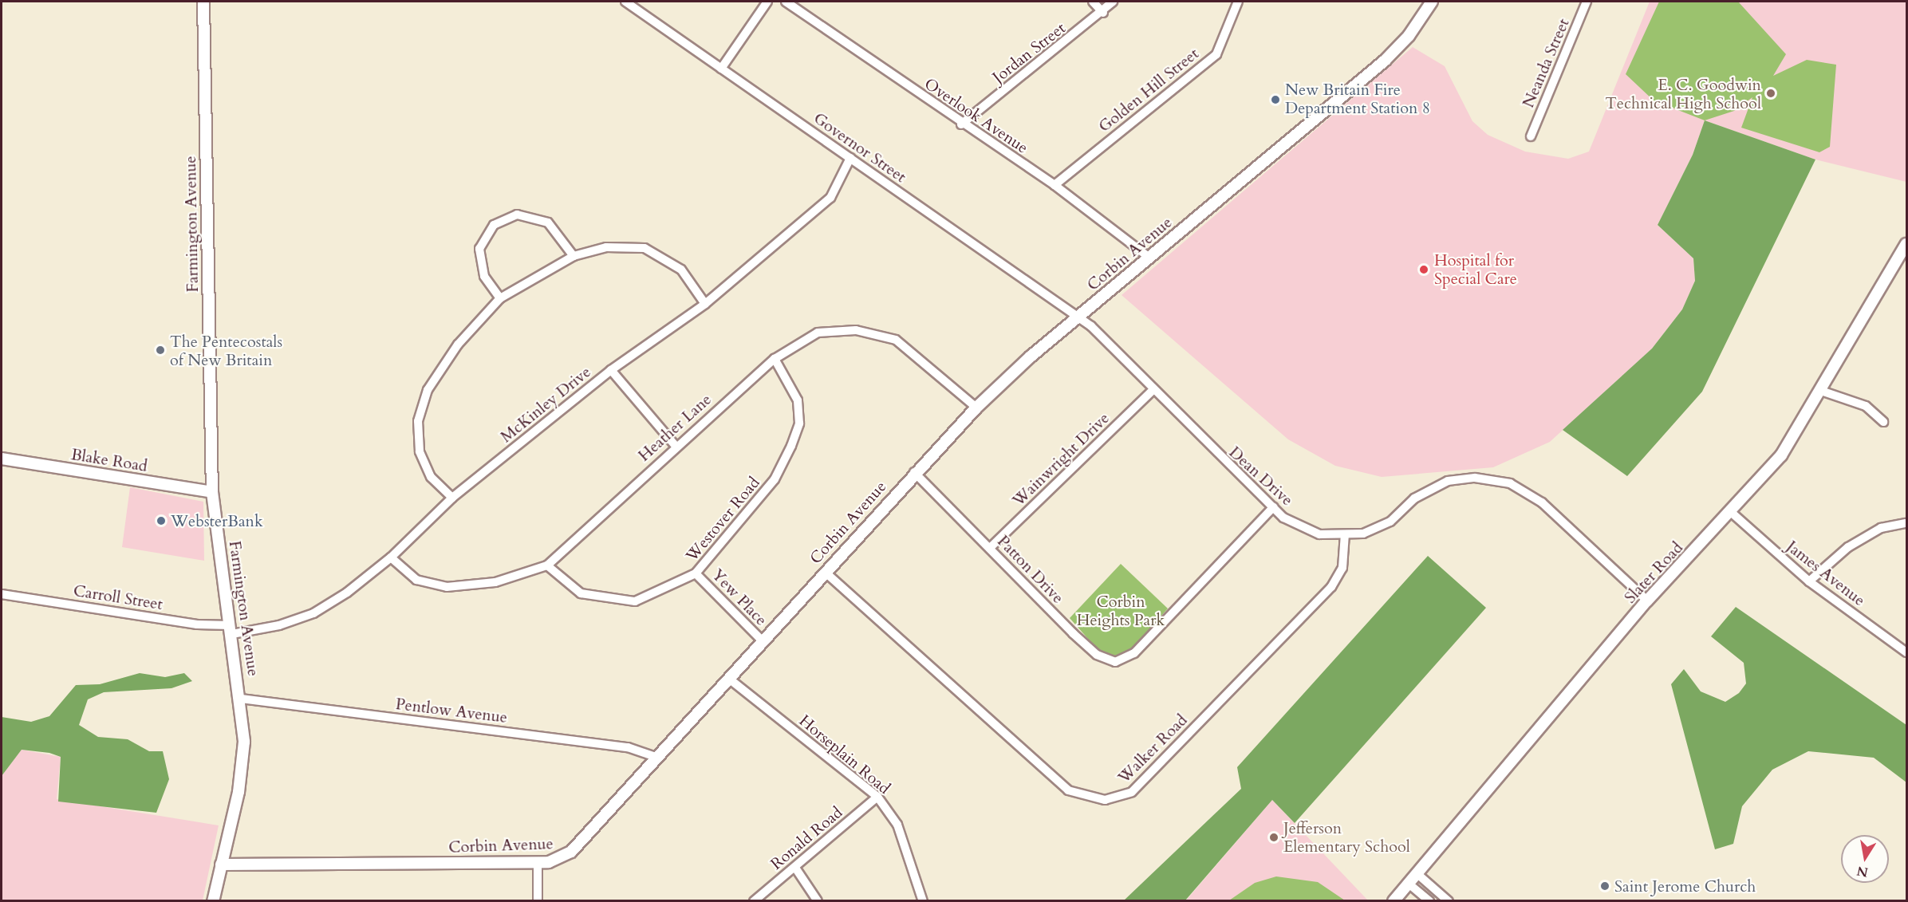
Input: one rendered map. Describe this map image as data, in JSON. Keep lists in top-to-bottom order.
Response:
{
  "streets": {
    "main road": [
      "Farmington Avenue",
      "Corbin Avenue",
      "Blake Road",
      "Slater Road"
    ],
    "street": [
      "Jordan Street",
      "Neanda Street",
      "Golden Hill Street",
      "Overlook Avenue",
      "Governor Street",
      "McKinley Drive",
      "Heather Lane",
      "Wainwright Drive",
      "Dean Drive",
      "Westover Road",
      "Patton Drive",
      "James Avenue",
      "Carroll Street",
      "Yew Place",
      "Pentlow Avenue",
      "Walker Road",
      "Horseplain Road",
      "Ronald Road"
    ]
  },
  "crossings": [
    ["Jordan Street", "Overlook Avenue"],
    ["Golden Hill Street", "Overlook Avenue"],
    ["Overlook Avenue", "Corbin Avenue"],
    ["Governor Street", "Corbin Avenue"],
    ["Governor Street", "McKinley Drive"],
    ["Governor Street", "Dean Drive"],
    ["Farmington Avenue", "Corbin Avenue"],
    ["Farmington Avenue", "McKinley Drive"],
    ["Farmington Avenue", "Blake Road"],
    ["Farmington Avenue", "Carroll Street"],
    ["Farmington Avenue", "Pentlow Avenue"],
    ["Corbin Avenue", "Heather Lane"],
    ["Corbin Avenue", "Dean Drive"],
    ["Corbin Avenue", "Patton Drive"],
    ["Corbin Avenue", "Yew Place"],
    ["Corbin Avenue", "Pentlow Avenue"],
    ["Corbin Avenue", "Walker Road"],
    ["Corbin Avenue", "Horseplain Road"],
    ["McKinley Drive", "Heather Lane"],
    ["McKinley Drive", "Carroll Street"],
    ["Heather Lane", "Westover Road"],
    ["Wainwright Drive", "Dean Drive"],
    ["Wainwright Drive", "Patton Drive"],
    ["Dean Drive", "Patton Drive"],
    ["Dean Drive", "Slater Road"],
    ["Dean Drive", "Walker Road"],
    ["Westover Road", "Yew Place"],
    ["Slater Road", "James Avenue"],
    ["Horseplain Road", "Ronald Road"]
  ],
  "parks": ["Corbin Heights Park"],
  "places": [
    "E. C. Goodwin Technical High School",
    "New Britain Fire Department Station 8",
    "Hospital for Special Care",
    "The Pentecostals of New Britain",
    "WebsterBank",
    "Jefferson Elementary School",
    "Saint Jerome Church"
  ],
  "north": "bottom"
}
